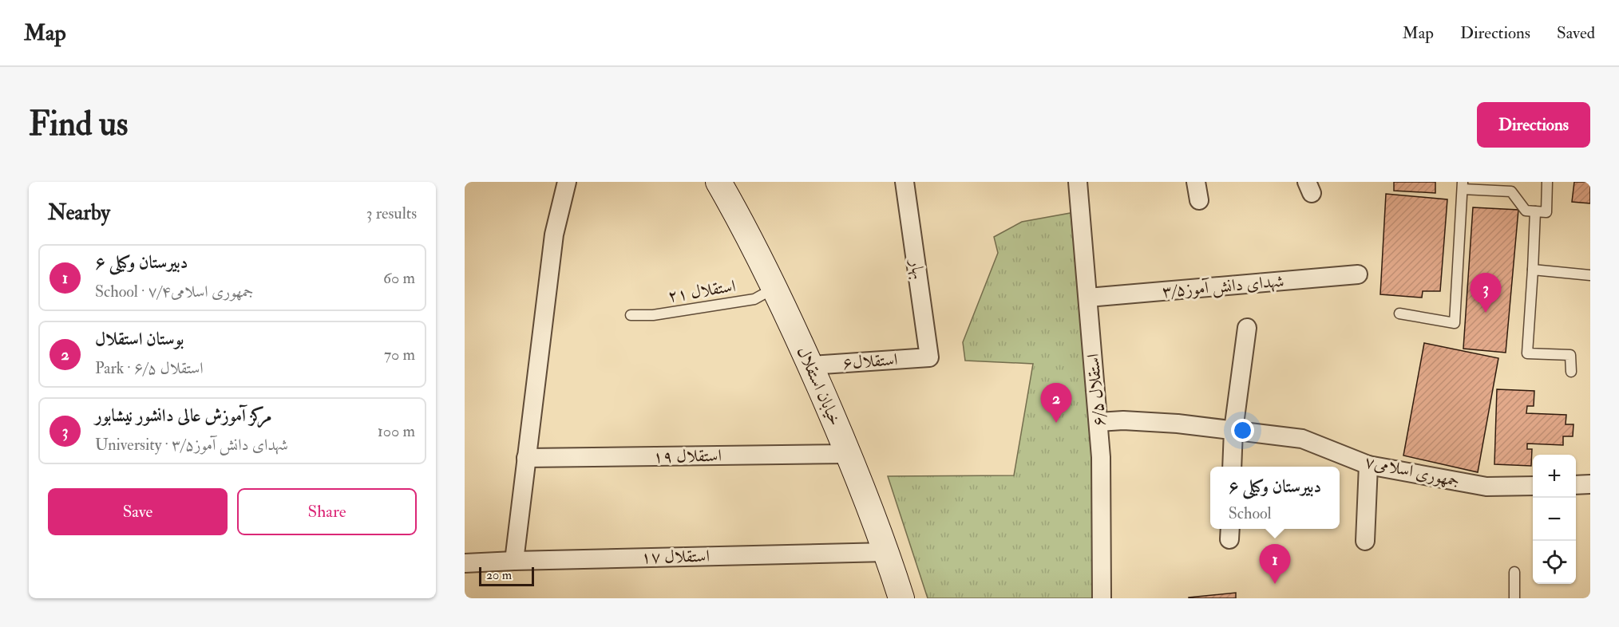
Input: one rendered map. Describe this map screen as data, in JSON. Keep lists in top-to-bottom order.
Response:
{
  "streets": {
    "main road": ["خیابان استقلال"],
    "street": [
      "بهار",
      "شهدای دانش آموز۳/۵",
      "استقلال۶",
      "استقلال ۶/۵",
      "استقلال ۱۹",
      "جمهوری اسلامی۷",
      "استقلال ۱۷"
    ],
    "lane": ["استقلال ۲۱"]
  },
  "crossings": [
    ["بهار", "استقلال۶"],
    ["شهدای دانش آموز۳/۵", "استقلال ۶/۵"],
    ["استقلال ۲۱", "خیابان استقلال"],
    ["استقلال۶", "خیابان استقلال"],
    ["خیابان استقلال", "استقلال ۱۹"],
    ["خیابان استقلال", "استقلال ۱۷"],
    ["استقلال ۶/۵", "جمهوری اسلامی۷"]
  ],
  "scale_bar": "20 m",
  "page": {
    "header": "Map",
    "nav": ["Map", "Directions", "Saved"],
    "buttons": [
      "Directions",
      ["Save", "Share"]
    ],
    "title": "Find us",
    "heading": ["Nearby", "3 results"],
    "list": [
      {
        "mark": "1",
        "name": "دبیرستان وکیلی ۶",
        "note": "School · جمهوری اسلامی۷/۴",
        "value": "60 m"
      },
      {
        "mark": "2",
        "name": "بوستان استقلال",
        "note": "Park · استقلال ۶/۵",
        "value": "70 m"
      },
      {
        "mark": "3",
        "name": "مرکز آموزش عالی دانشور نیشابور",
        "note": "University · شهدای دانش آموز۳/۵",
        "value": "100 m"
      }
    ],
    "pins": ["3", "2", "1"],
    "map_buttons": ["+", "−"],
    "popup": ["دبیرستان وکیلی ۶", "School"],
    "scale": "20 m"
  }
}
